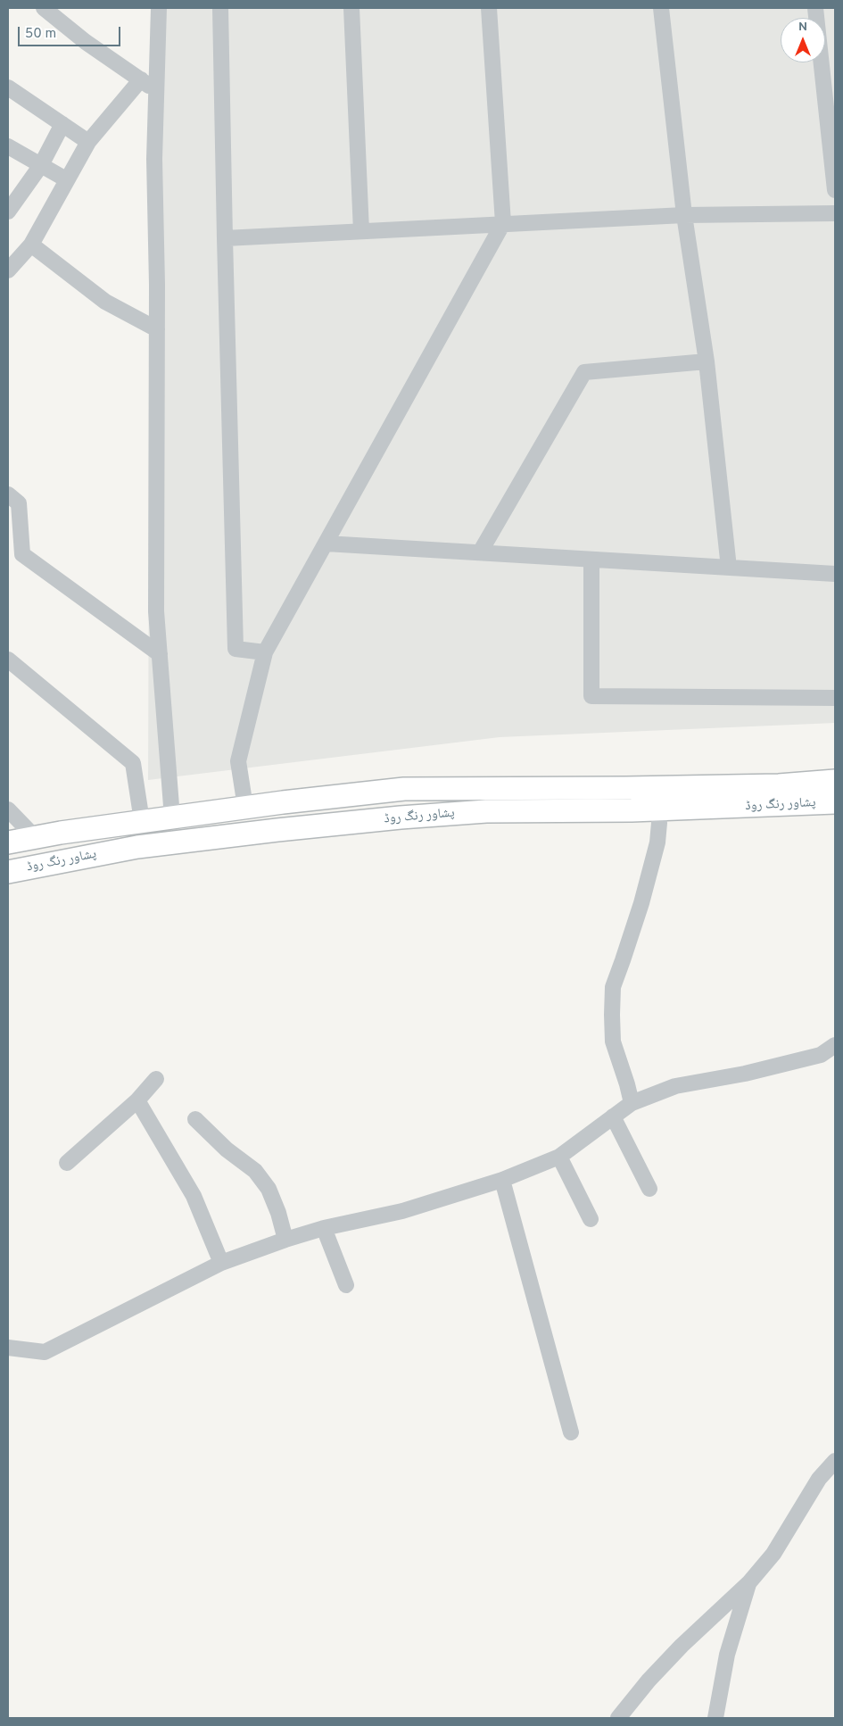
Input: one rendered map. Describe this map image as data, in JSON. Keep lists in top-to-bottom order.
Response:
{
  "streets": {
    "highway": ["پشاور رنگ روڈ"]
  },
  "scale_bar": "50 m",
  "north": "top"
}
